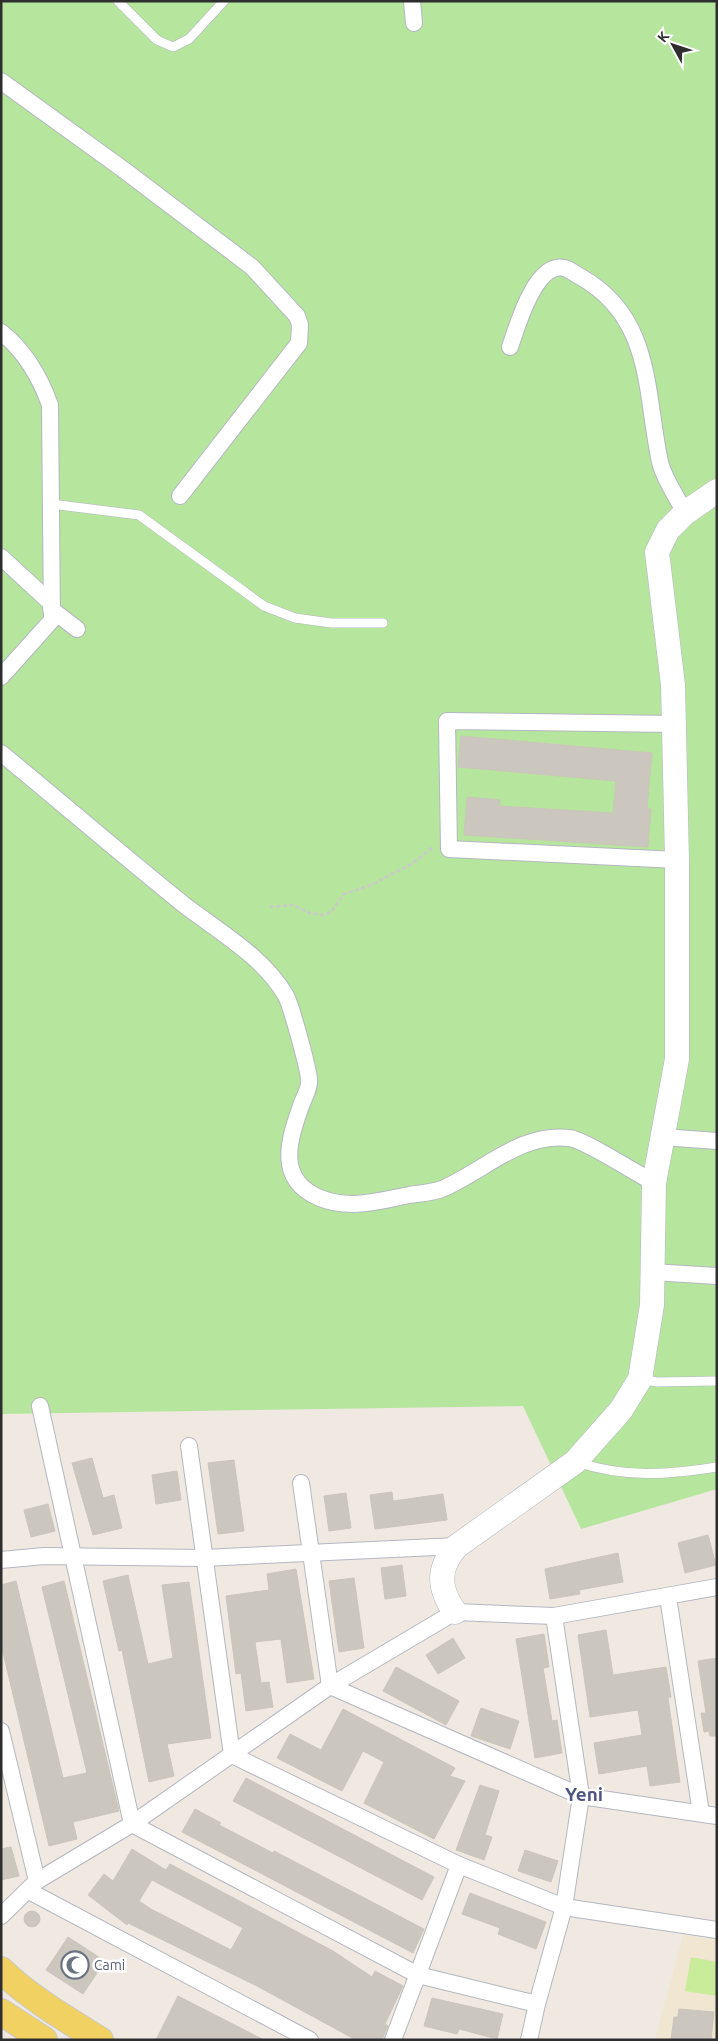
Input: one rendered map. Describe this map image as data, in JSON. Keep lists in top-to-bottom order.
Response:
{
  "districts": ["Yeni"],
  "places": {
    "mosque": ["Cami"]
  },
  "north": "top left"
}
